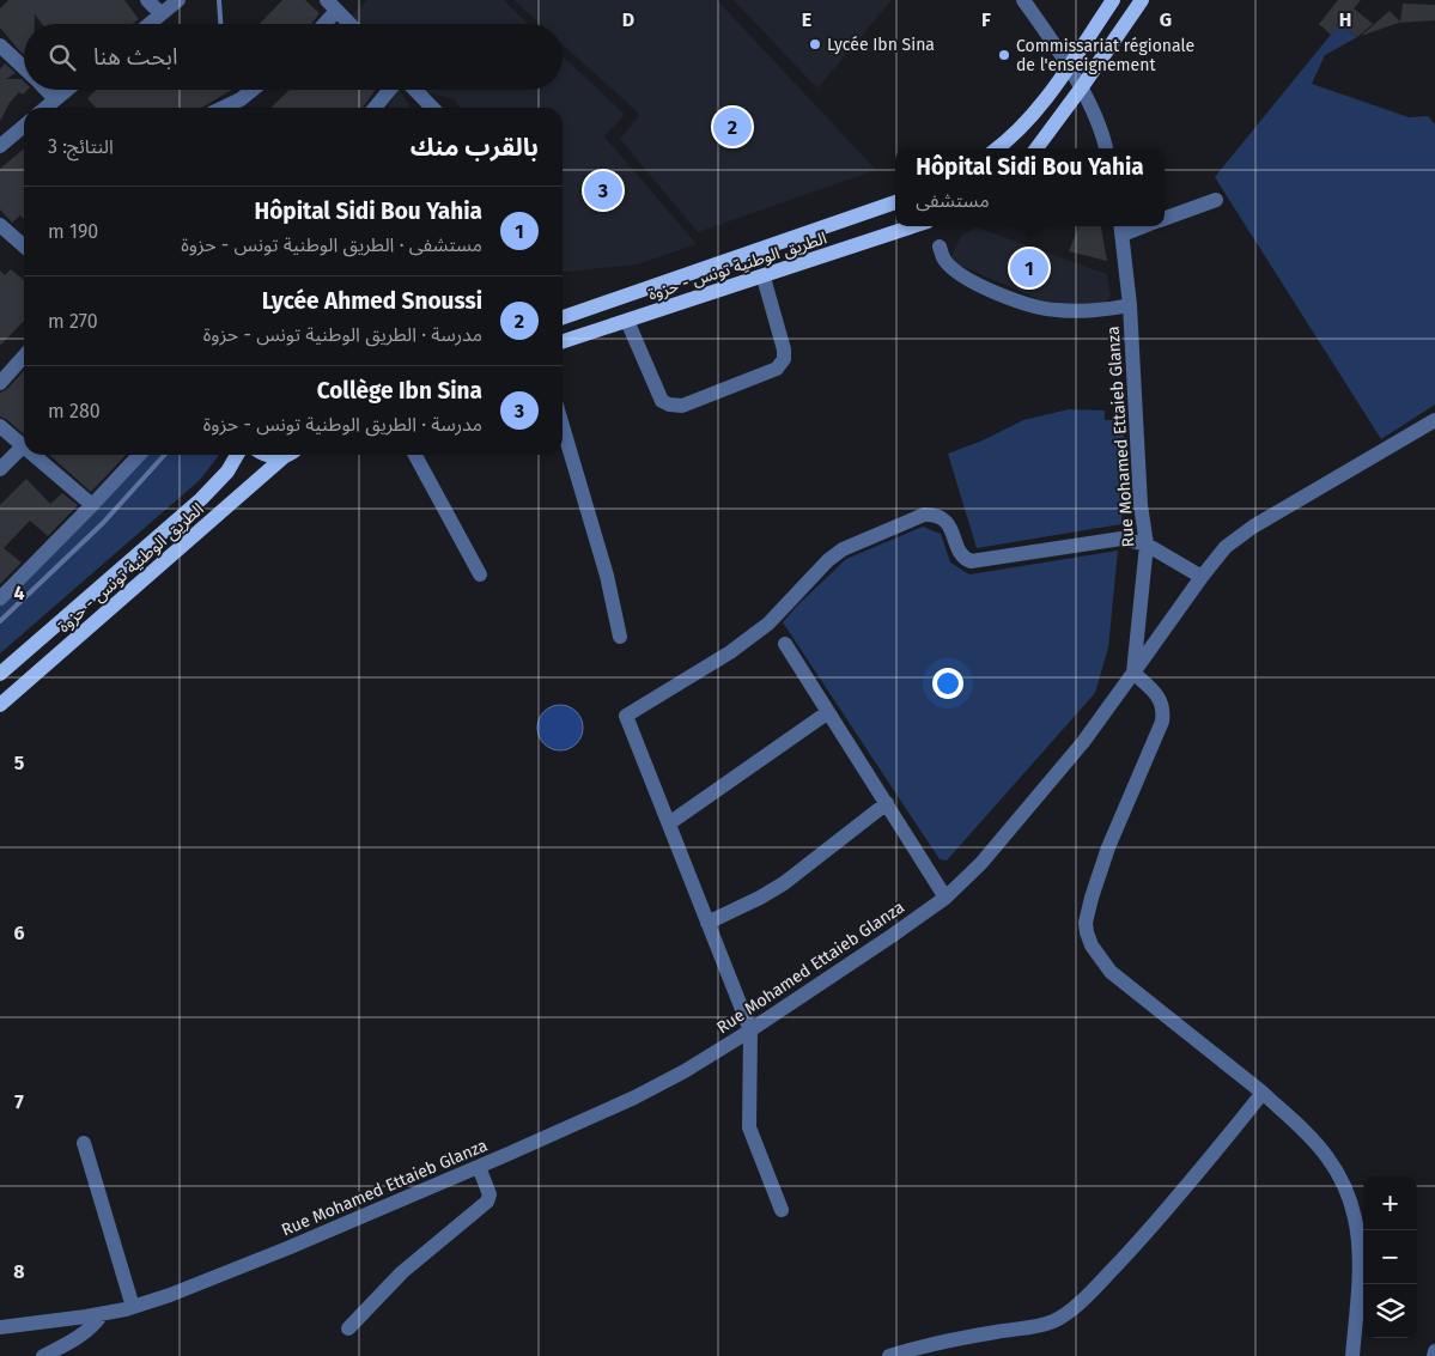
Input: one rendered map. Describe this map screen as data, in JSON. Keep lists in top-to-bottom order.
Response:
{
  "streets": {
    "main road": ["الطريق الوطنية تونس - حزوة"],
    "street": ["Rue Mohamed Ettaieb Glanza"]
  },
  "places": ["Lycée Ibn Sina", "Commissariat régionale de l'enseignement"],
  "page": {
    "search": "ابحث هنا",
    "pins": ["2", "3", "1"],
    "heading": ["بالقرب منك", "النتائج: 3"],
    "popup": ["Hôpital Sidi Bou Yahia", "مستشفى"],
    "list": [
      {
        "mark": "1",
        "name": "Hôpital Sidi Bou Yahia",
        "note": "مستشفى · الطريق الوطنية تونس - حزوة",
        "value": "190 m"
      },
      {
        "mark": "2",
        "name": "Lycée Ahmed Snoussi",
        "note": "مدرسة · الطريق الوطنية تونس - حزوة",
        "value": "270 m"
      },
      {
        "mark": "3",
        "name": "Collège Ibn Sina",
        "note": "مدرسة · الطريق الوطنية تونس - حزوة",
        "value": "280 m"
      }
    ],
    "map_buttons": ["+", "−"]
  },
  "grid": {
    "columns": [
      "D",
      "E",
      "F",
      "G",
      "H"
    ],
    "rows": [
      "4",
      "5",
      "6",
      "7",
      "8"
    ]
  }
}
